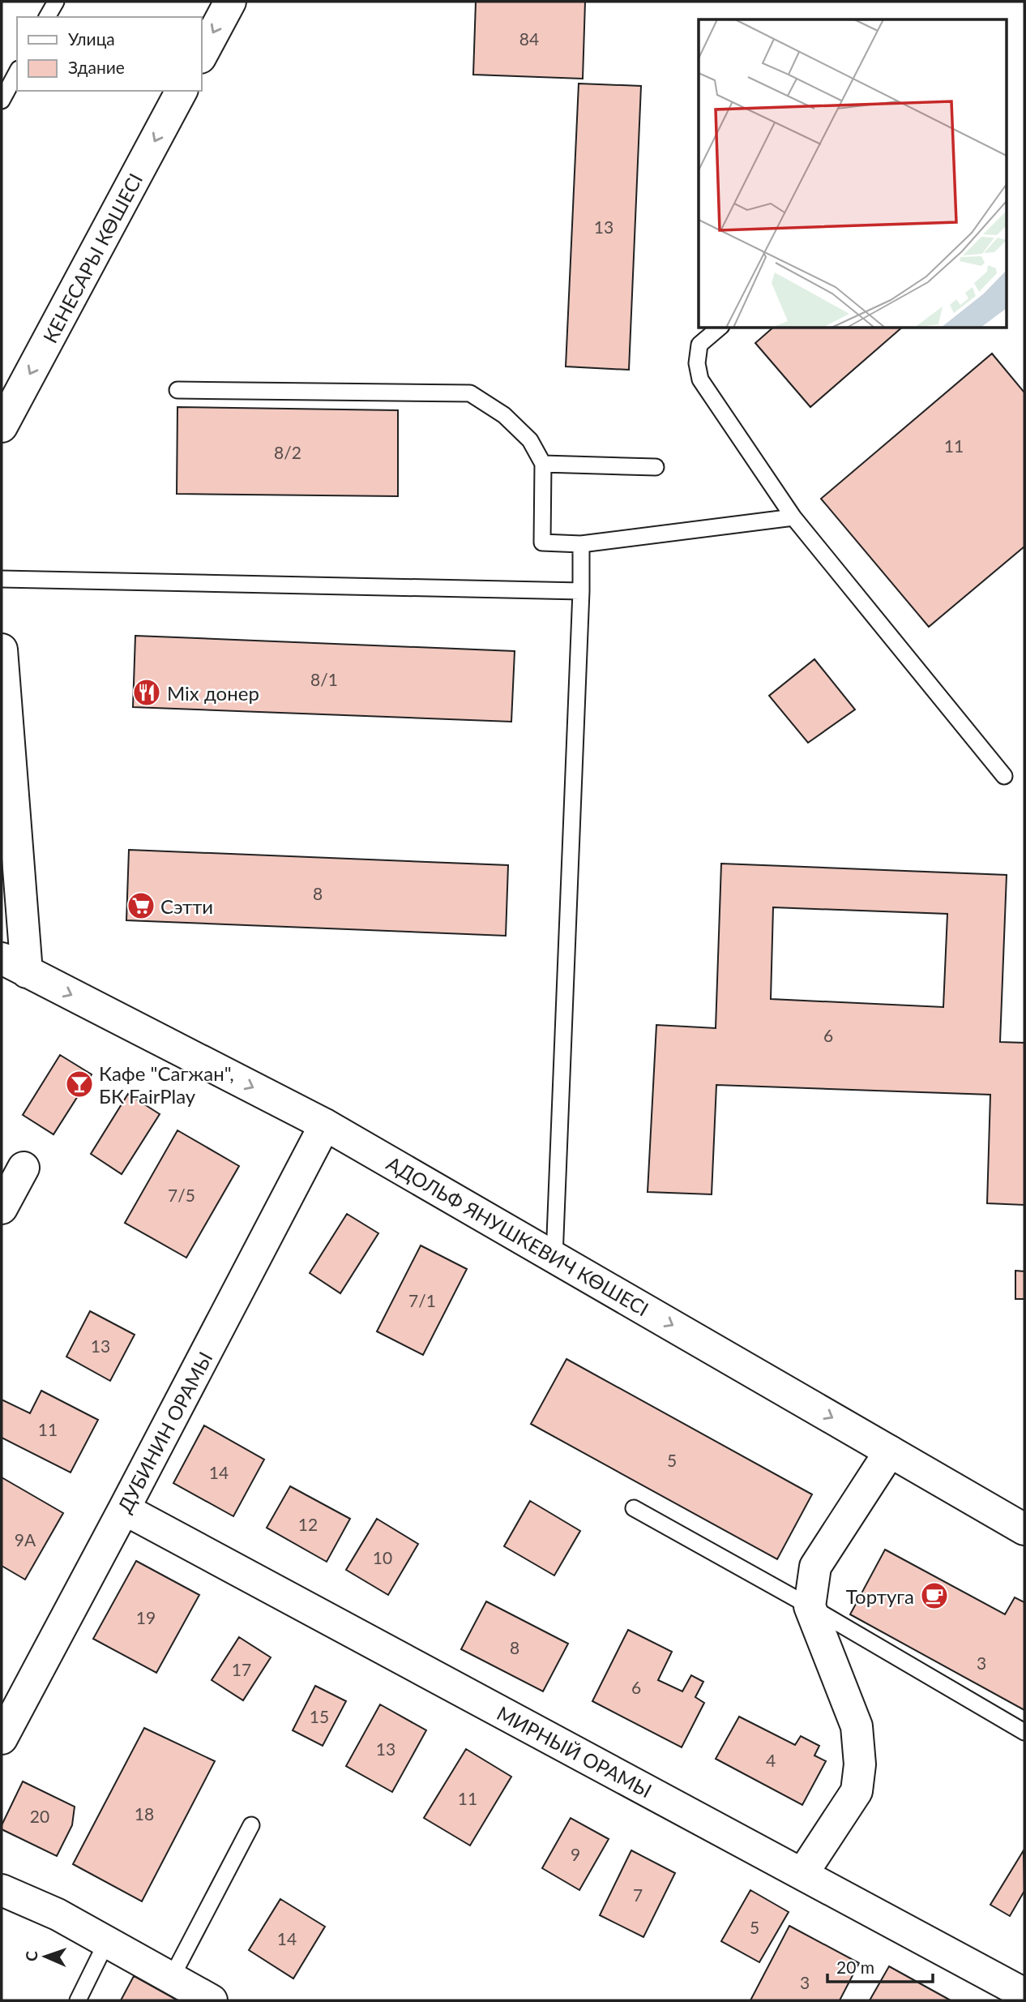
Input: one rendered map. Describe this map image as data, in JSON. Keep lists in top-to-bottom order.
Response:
{
  "streets": {
    "street": [
      "КЕНЕСАРЫ КӨШЕСІ",
      "АДОЛЬФ ЯНУШКЕВИЧ КӨШЕСІ",
      "ДУБИНИН ОРАМЫ",
      "МИРНЫЙ ОРАМЫ"
    ]
  },
  "crossings": [
    ["АДОЛЬФ ЯНУШКЕВИЧ КӨШЕСІ", "ДУБИНИН ОРАМЫ"],
    ["ДУБИНИН ОРАМЫ", "МИРНЫЙ ОРАМЫ"]
  ],
  "one_way": ["КЕНЕСАРЫ КӨШЕСІ", "АДОЛЬФ ЯНУШКЕВИЧ КӨШЕСІ"],
  "places": {
    "restaurant": ["Mix донер"],
    "supermarket": ["Сэтти"],
    "bar": ["Кафе \"Сагжан\", БК FairPlay"],
    "cafe": ["Тортуга"]
  },
  "house_numbers": [
    "84",
    "13",
    "11",
    "8/2",
    "8/1",
    "8",
    "6",
    "7/5",
    "7/1",
    "13",
    "11",
    "5",
    "14",
    "12",
    "9А",
    "10",
    "19",
    "8",
    "3",
    "17",
    "6",
    "15",
    "13",
    "4",
    "11",
    "18",
    "20",
    "9",
    "7",
    "5",
    "14",
    "3"
  ],
  "legend": ["Улица", "Здание"],
  "scale_bar": "20 m",
  "north": "left"
}
